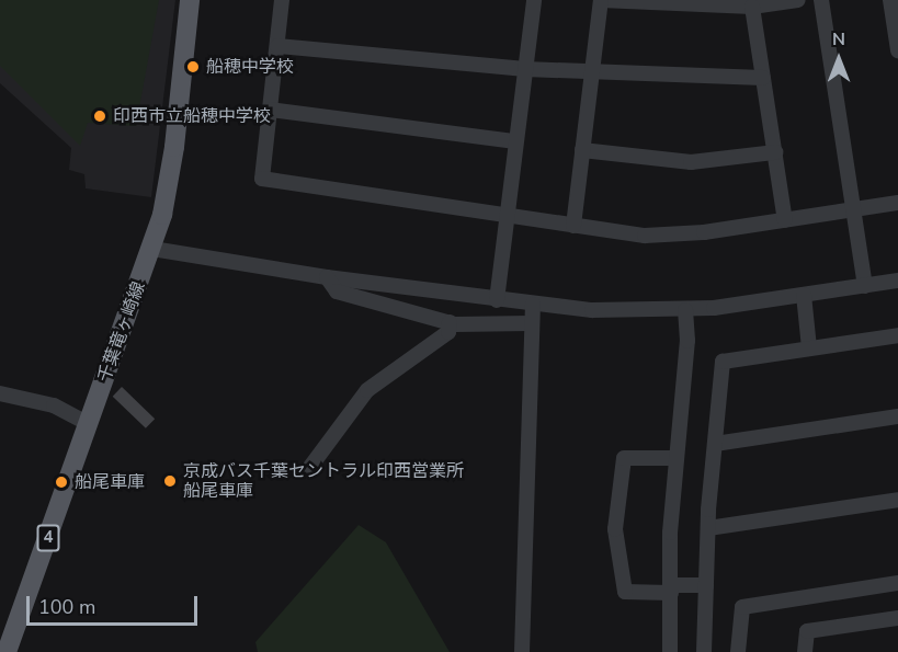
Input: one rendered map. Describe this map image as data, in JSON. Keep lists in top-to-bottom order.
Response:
{
  "streets": {
    "main road": ["千葉竜ヶ崎線", "4"]
  },
  "places": [
    "船穂中学校",
    "印西市立船穂中学校",
    "京成バス千葉セントラル印西営業所 船尾車庫",
    "船尾車庫"
  ],
  "scale_bar": "100 m",
  "north": "top"
}
